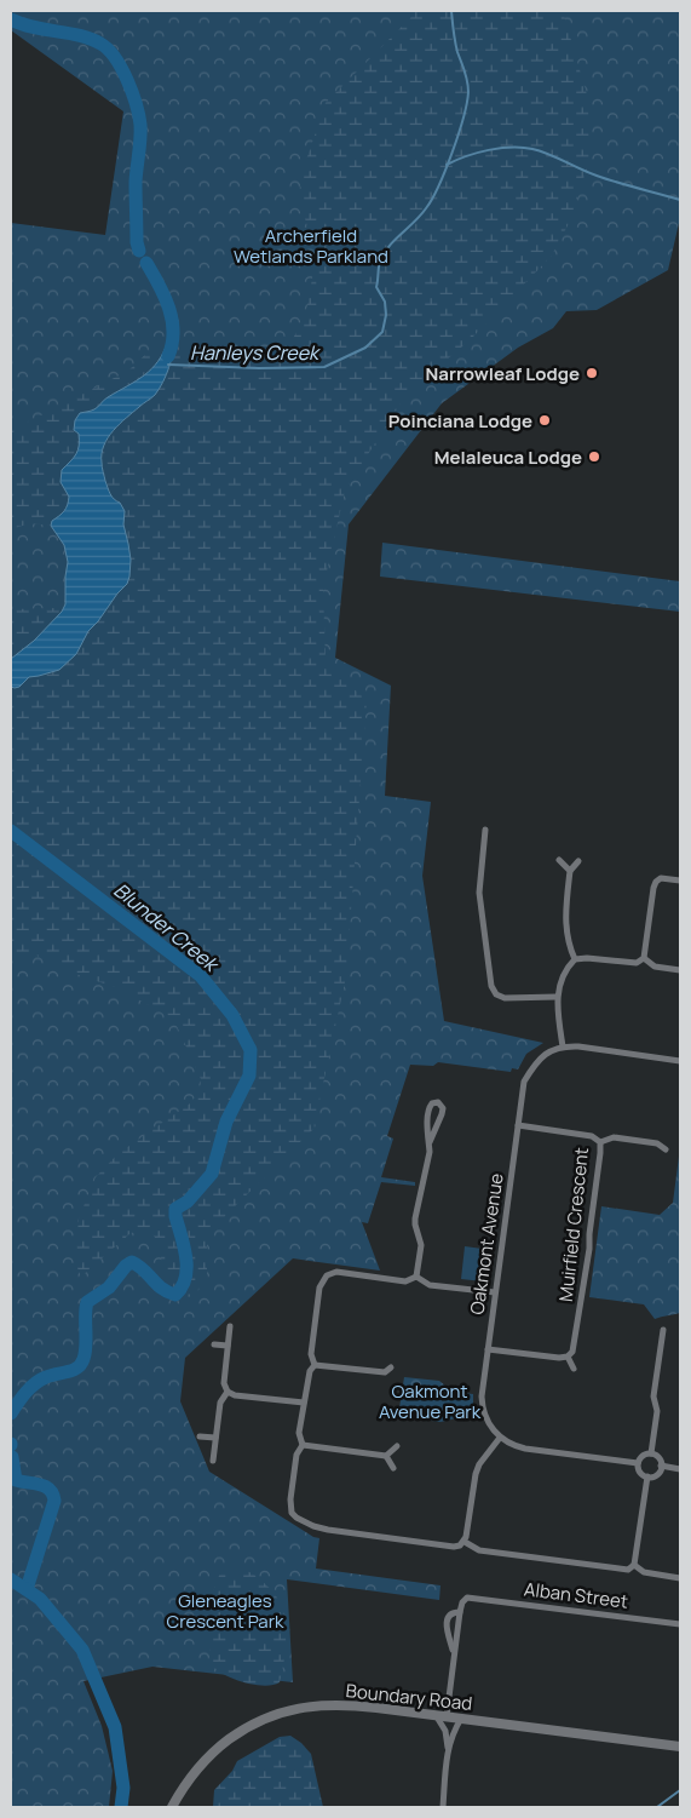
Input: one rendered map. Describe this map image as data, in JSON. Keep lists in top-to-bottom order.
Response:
{
  "streets": {
    "main road": ["Boundary Road"],
    "street": ["Muirfield Crescent", "Oakmont Avenue", "Alban Street"]
  },
  "crossings": [
    ["Muirfield Crescent", "Oakmont Avenue"]
  ],
  "water": ["Hanleys Creek", "Blunder Creek"],
  "parks": ["Archerfield Wetlands Parkland", "Oakmont Avenue Park", "Gleneagles Crescent Park"],
  "places": ["Narrowleaf Lodge", "Poinciana Lodge", "Melaleuca Lodge"]
}
